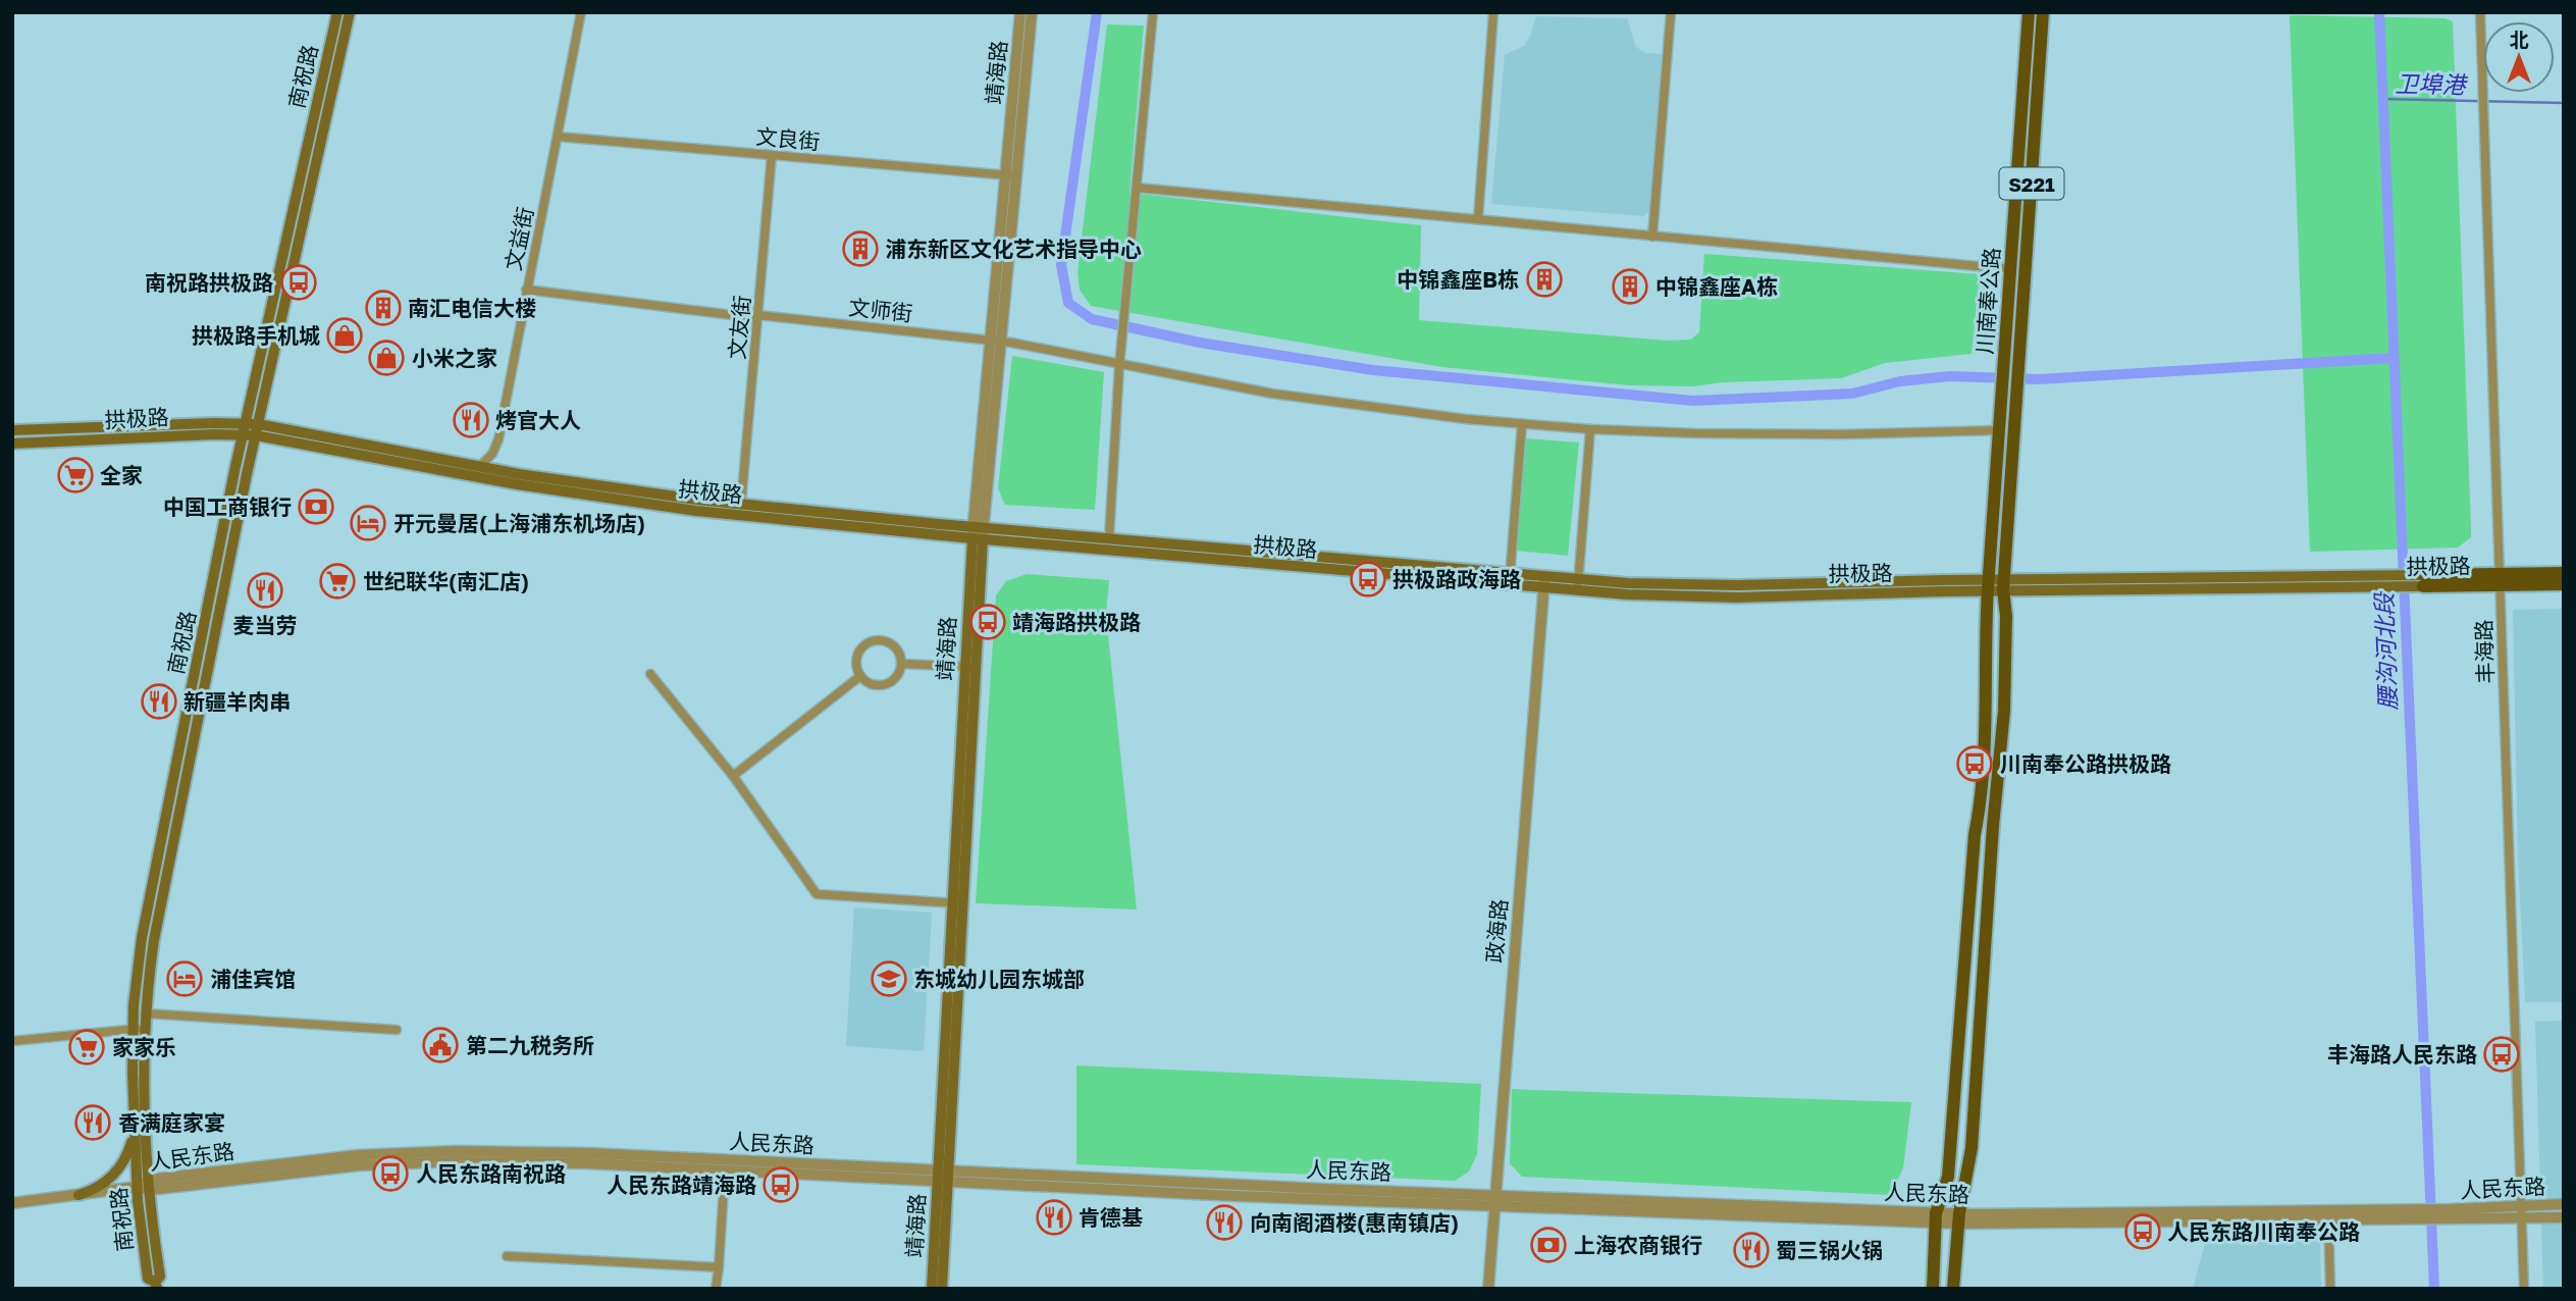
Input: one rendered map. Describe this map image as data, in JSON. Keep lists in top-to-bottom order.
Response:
{
  "streets": {
    "main road": [
      "靖海路",
      "南祝路",
      "S221",
      "川南奉公路",
      "拱极路"
    ],
    "street": [
      "文良街",
      "文益街",
      "文师街",
      "文友街",
      "丰海路",
      "政海路",
      "人民东路"
    ]
  },
  "crossings": [
    ["靖海路", "文良街"],
    ["靖海路", "文师街"],
    ["靖海路", "拱极路"],
    ["靖海路", "人民东路"],
    ["南祝路", "拱极路"],
    ["南祝路", "人民东路"],
    ["文良街", "文益街"],
    ["文良街", "文友街"],
    ["文益街", "文师街"],
    ["文益街", "拱极路"],
    ["川南奉公路", "文师街"],
    ["川南奉公路", "拱极路"],
    ["川南奉公路", "人民东路"],
    ["文师街", "文友街"],
    ["文友街", "拱极路"],
    ["拱极路", "丰海路"],
    ["拱极路", "政海路"],
    ["丰海路", "人民东路"],
    ["政海路", "人民东路"]
  ],
  "water": ["卫埠港", "腰沟河北段"],
  "places": {
    "building": [
      "浦东新区文化艺术指导中心",
      "中锦鑫座B栋",
      "中锦鑫座A栋",
      "南汇电信大楼"
    ],
    "bus stop": [
      "南祝路拱极路",
      "拱极路政海路",
      "靖海路拱极路",
      "川南奉公路拱极路",
      "丰海路人民东路",
      "人民东路南祝路",
      "人民东路靖海路",
      "人民东路川南奉公路"
    ],
    "shop": ["拱极路手机城", "小米之家"],
    "restaurant": [
      "烤官大人",
      "麦当劳",
      "新疆羊肉串",
      "香满庭家宴",
      "肯德基",
      "向南阁酒楼(惠南镇店)",
      "蜀三锅火锅"
    ],
    "supermarket": ["全家", "世纪联华(南汇店)", "家家乐"],
    "bank": ["中国工商银行", "上海农商银行"],
    "hotel": ["开元曼居(上海浦东机场店)", "浦佳宾馆"],
    "school or university": ["东城幼儿园东城部"],
    "public building": ["第二九税务所"]
  },
  "north": "top"
}
